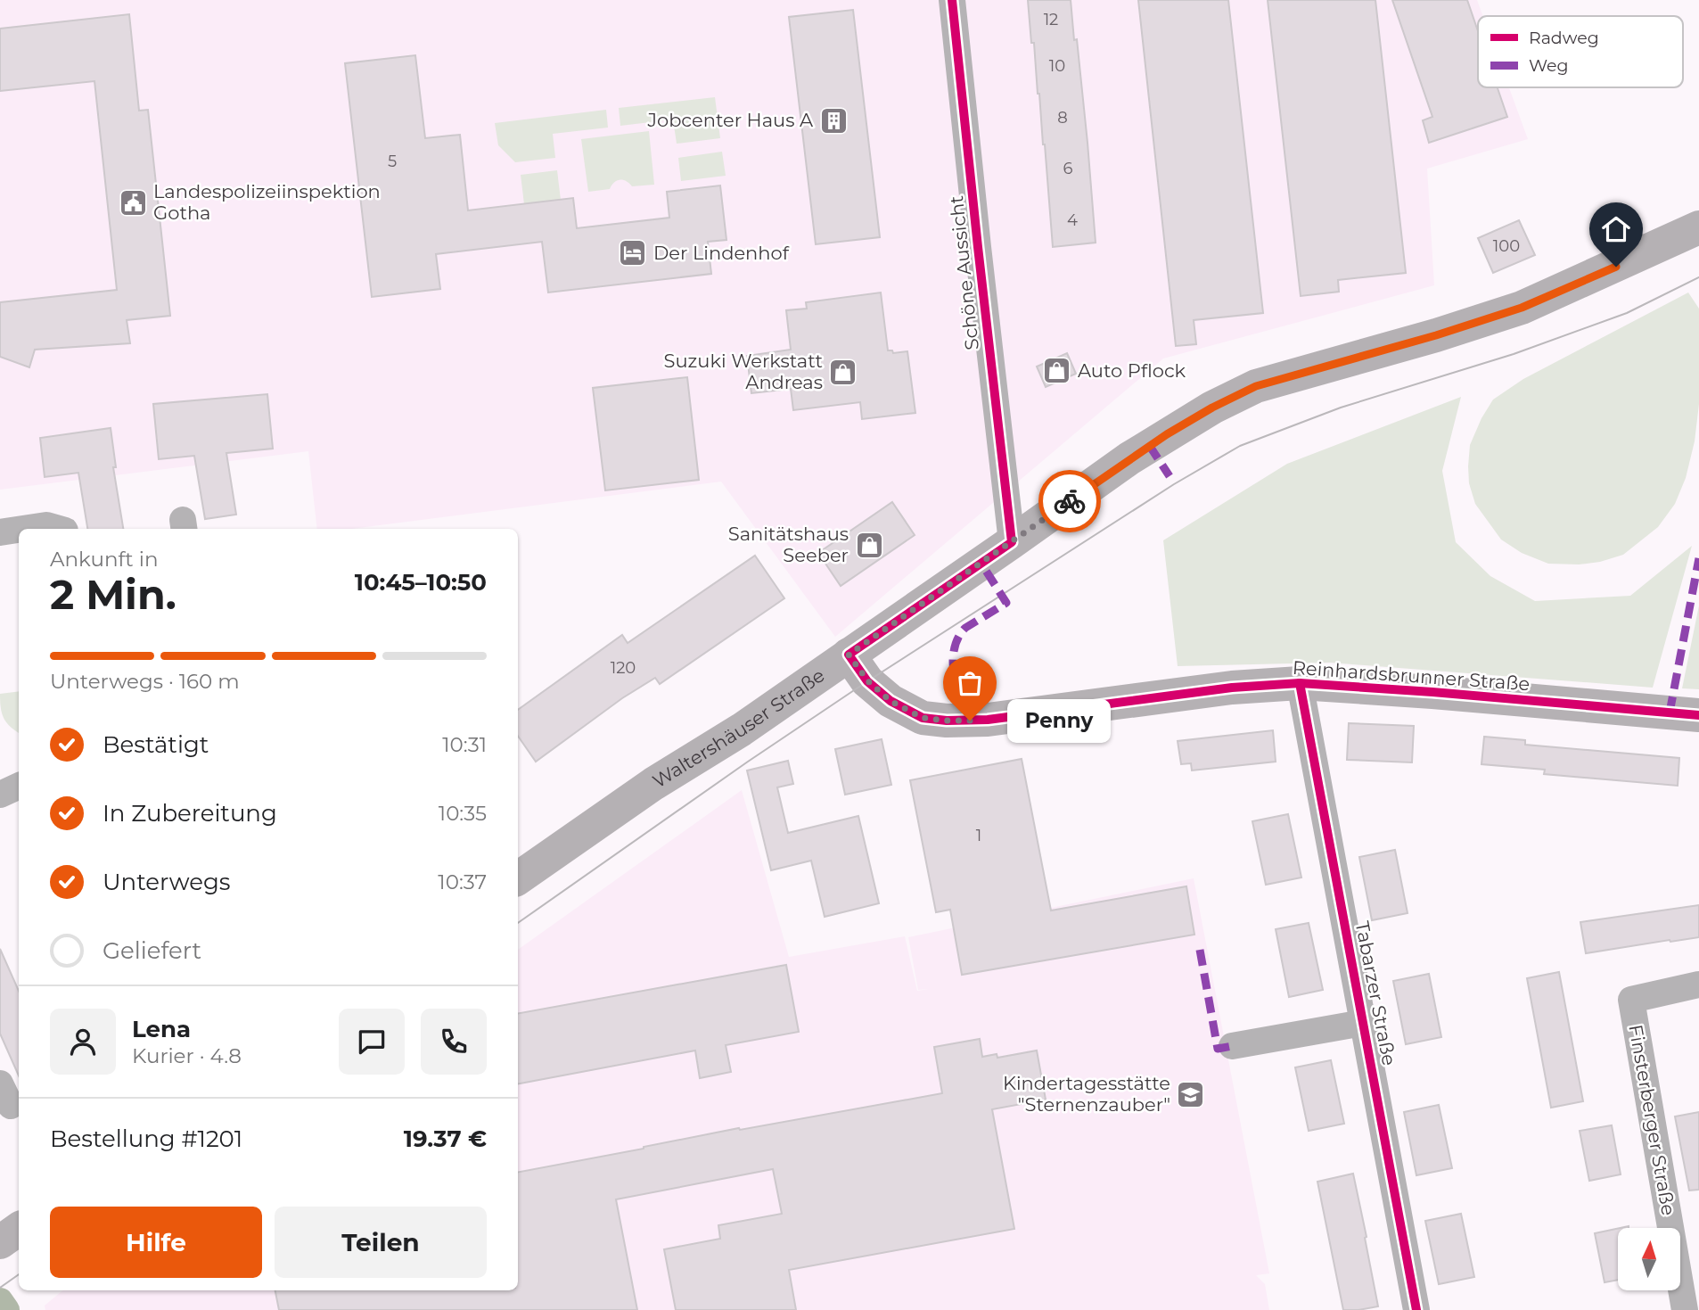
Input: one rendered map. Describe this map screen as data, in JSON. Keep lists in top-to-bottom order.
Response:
{
  "streets": {
    "main road": ["Reinhardsbrunner Straße", "Waltershäuser Straße"],
    "street": ["Schöne Aussicht", "Tabarzer Straße", "Finsterberger Straße"]
  },
  "crossings": [
    ["Schöne Aussicht", "Waltershäuser Straße"],
    ["Reinhardsbrunner Straße", "Waltershäuser Straße"],
    ["Reinhardsbrunner Straße", "Tabarzer Straße"]
  ],
  "places": {
    "building": ["Jobcenter Haus A"],
    "public building": ["Landespolizeiinspektion Gotha"],
    "hotel": ["Der Lindenhof"],
    "shop": ["Auto Pflock", "Suzuki Werkstatt Andreas", "Sanitätshaus Seeber"],
    "other": ["Penny"],
    "school or university": ["Kindertagesstätte \"Sternenzauber\""]
  },
  "house_numbers": [
    "12",
    "10",
    "8",
    "5",
    "6",
    "4",
    "100",
    "120",
    "1"
  ],
  "legend": ["Radweg", "Weg"],
  "north": "top",
  "page": {
    "heading": ["2 Min.", "Ankunft in", "10:45–10:50"],
    "panel": [
      "Lena",
      "Kurier · 4.8",
      "Bestellung #1201",
      "19.37 €"
    ],
    "bar": "Unterwegs · 160 m",
    "bubble": "Penny",
    "list": [
      ["Bestätigt", "10:31"],
      ["In Zubereitung", "10:35"],
      ["Unterwegs", "10:37"],
      "Geliefert"
    ],
    "buttons": ["Hilfe", "Teilen"]
  }
}
